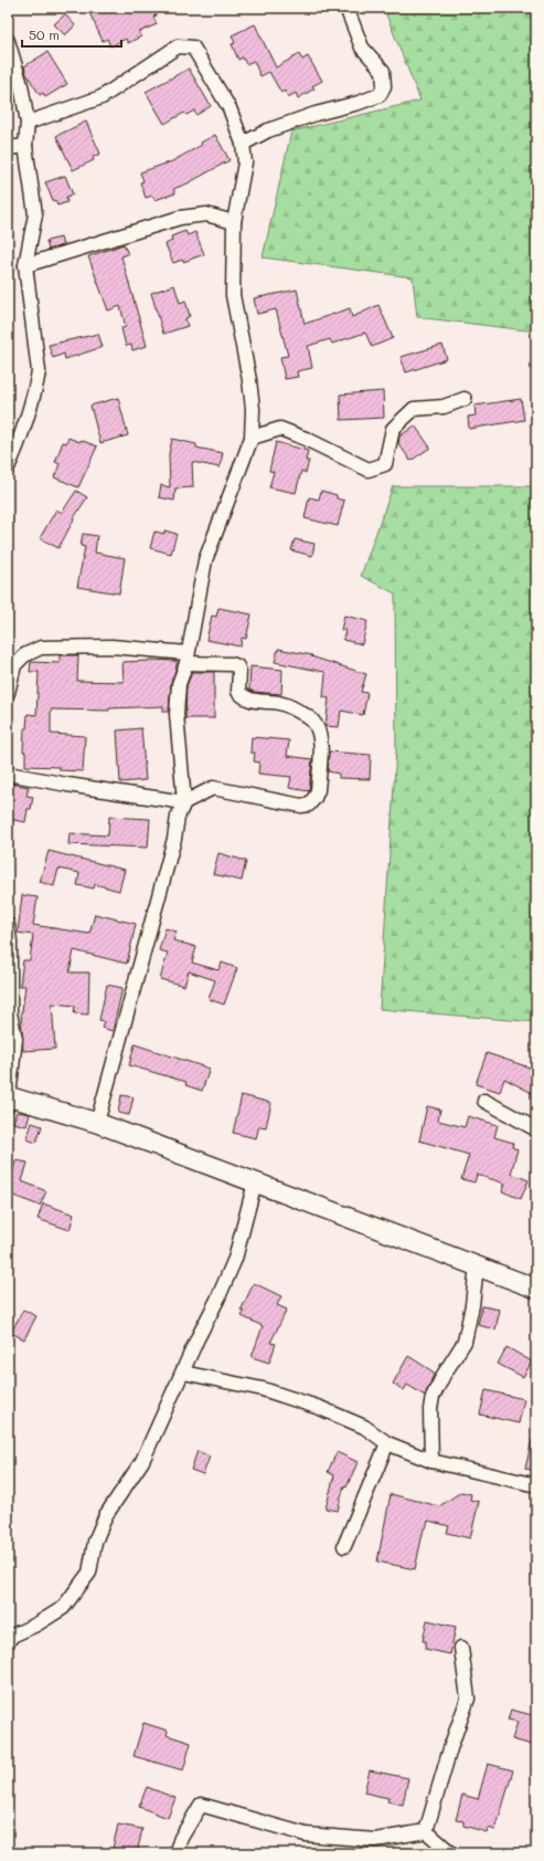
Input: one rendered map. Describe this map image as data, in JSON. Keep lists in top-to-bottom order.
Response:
{
  "scale_bar": "50 m"
}
